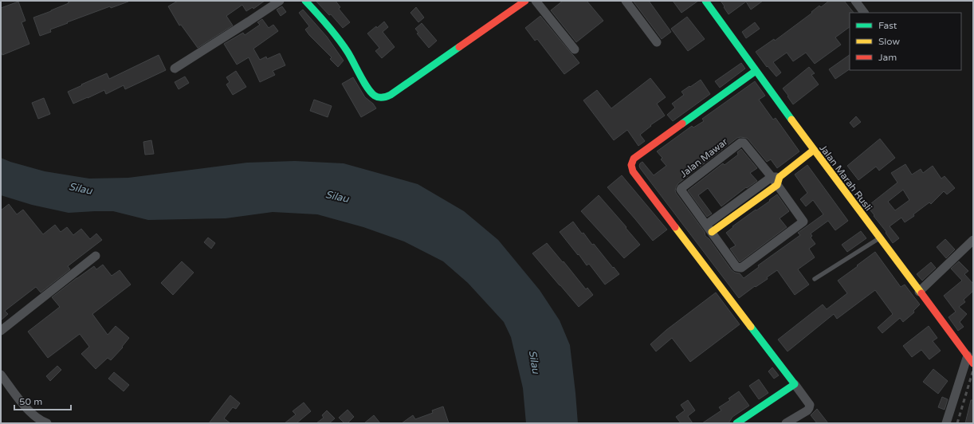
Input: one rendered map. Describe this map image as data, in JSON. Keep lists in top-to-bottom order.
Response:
{
  "streets": {
    "street": ["Jalan Mawar", "Jalan Marah Rusli"]
  },
  "water": ["Silau"],
  "legend": ["Fast", "Slow", "Jam"],
  "scale_bar": "50 m"
}
